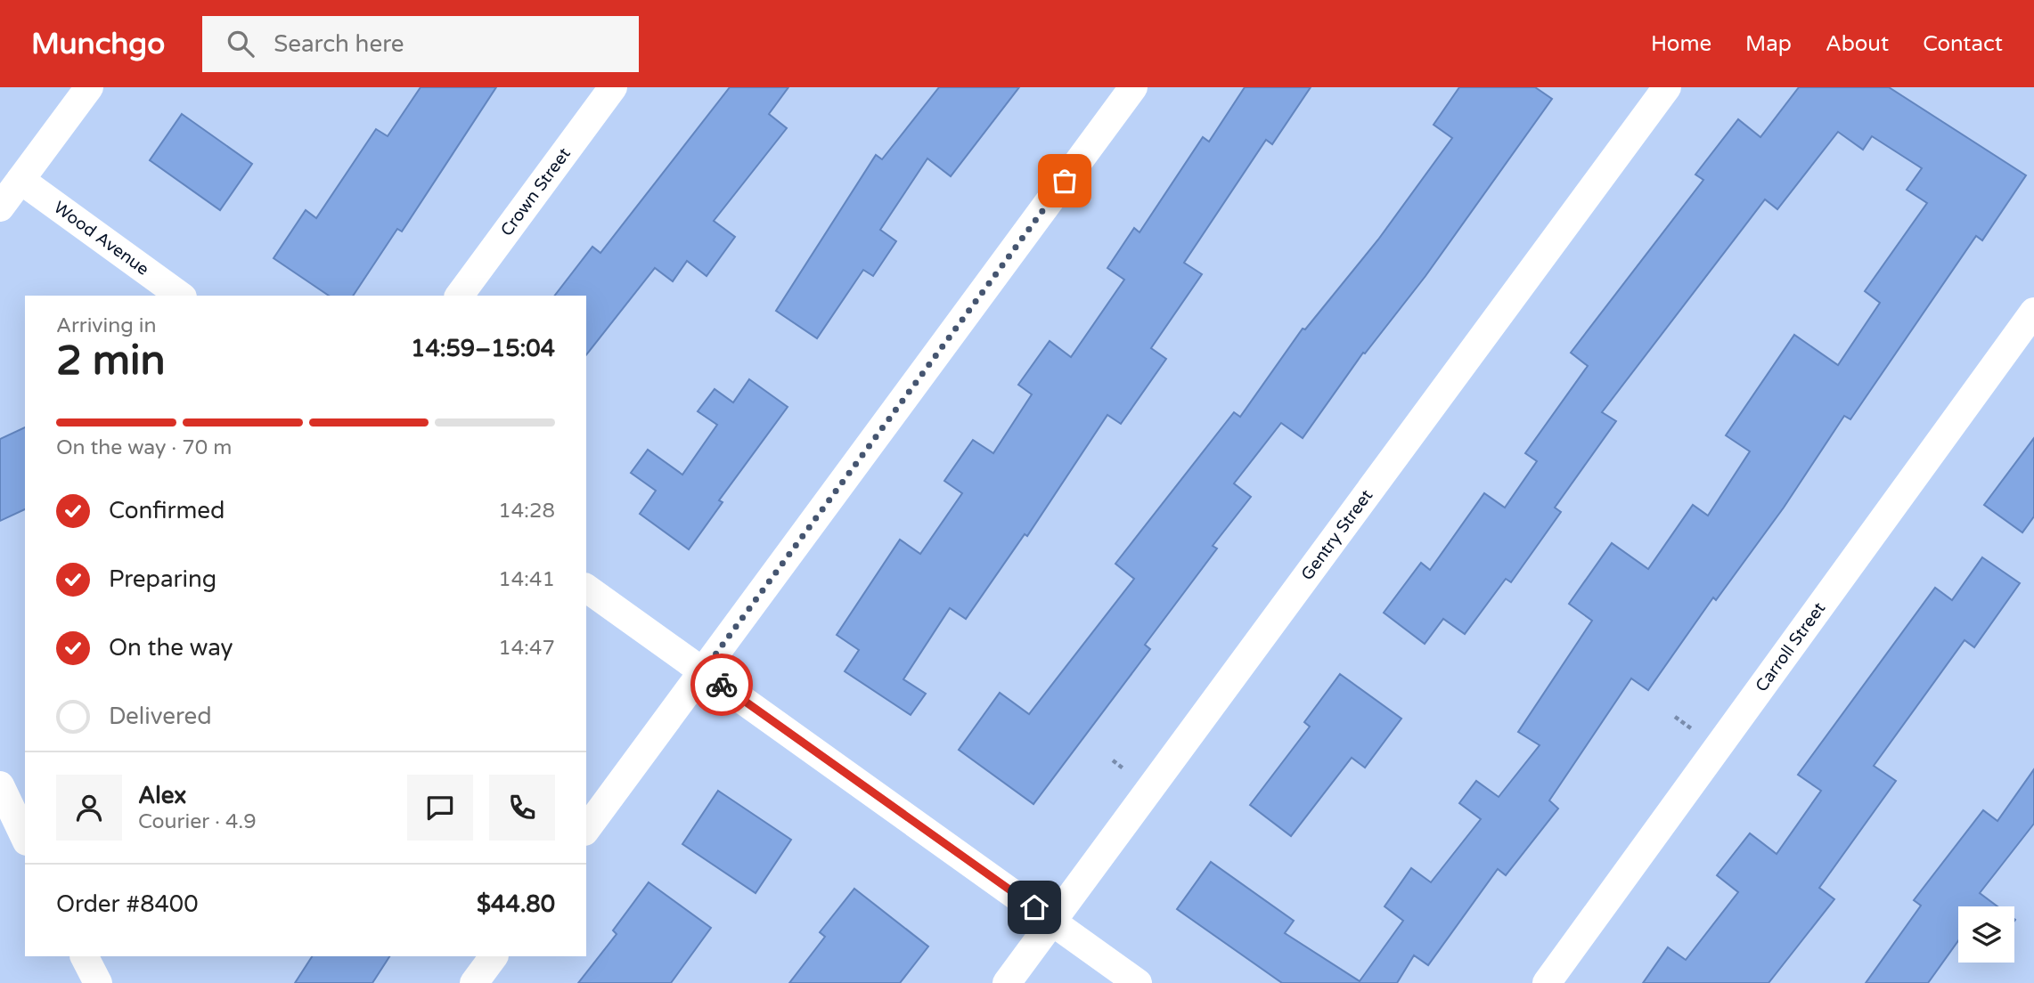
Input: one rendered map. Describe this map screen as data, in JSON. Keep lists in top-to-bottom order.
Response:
{
  "streets": {
    "street": [
      "Crown Street",
      "Wood Avenue",
      "Gentry Street",
      "Carroll Street"
    ]
  },
  "page": {
    "header": "Munchgo",
    "search": "Search here",
    "nav": [
      "Home",
      "Map",
      "About",
      "Contact"
    ],
    "heading": ["2 min", "Arriving in", "14:59–15:04"],
    "panel": [
      "Alex",
      "Courier · 4.9",
      "Order #8400",
      "$44.80"
    ],
    "bar": "On the way · 70 m",
    "list": [
      ["Confirmed", "14:28"],
      ["Preparing", "14:41"],
      ["On the way", "14:47"],
      "Delivered"
    ]
  }
}
